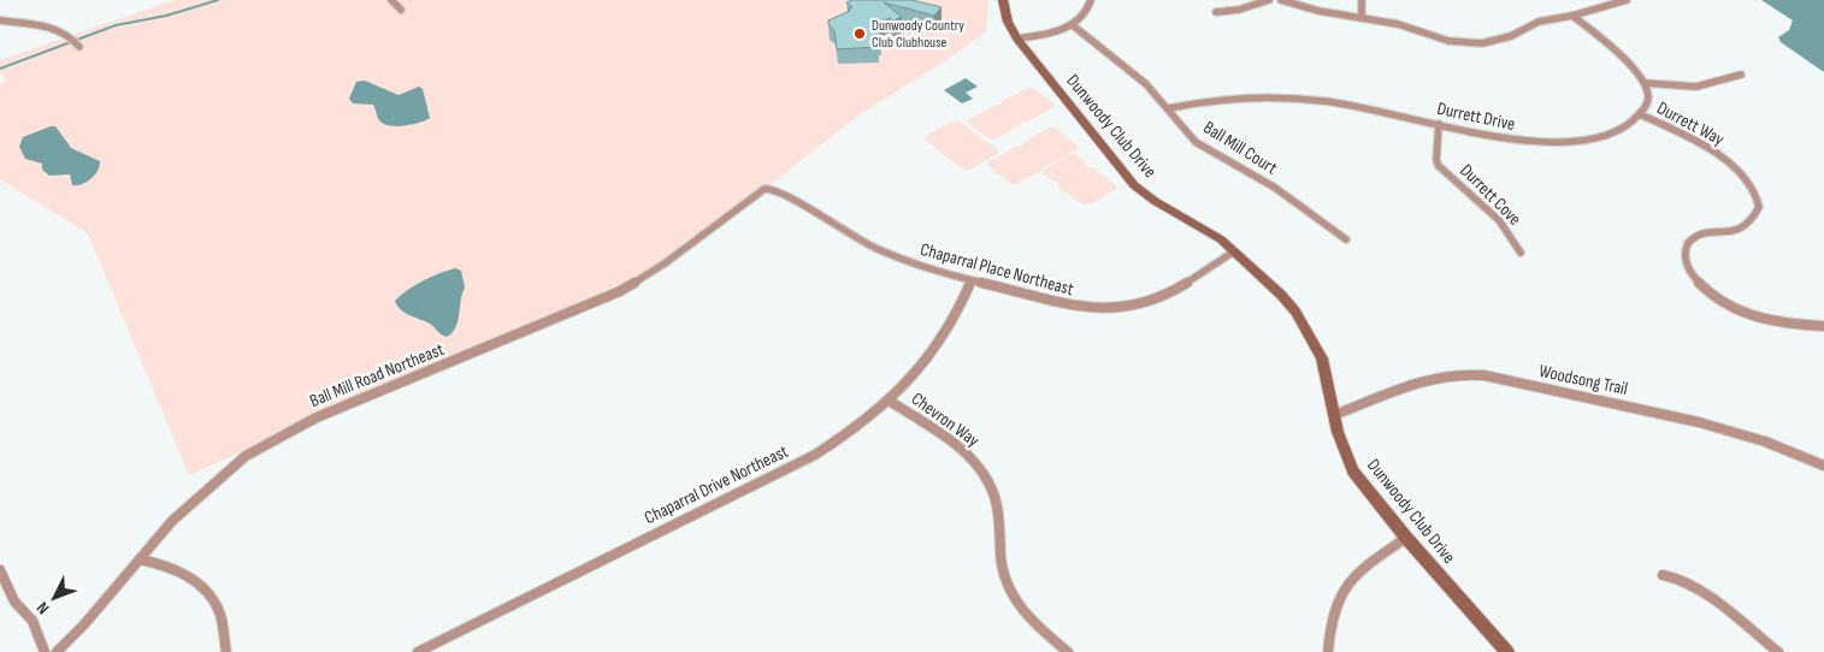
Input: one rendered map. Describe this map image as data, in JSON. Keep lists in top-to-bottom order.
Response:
{
  "streets": {
    "street": [
      "Durrett Drive",
      "Durrett Way",
      "Dunwoody Club Drive",
      "Ball Mill Court",
      "Durrett Cove",
      "Chaparral Place Northeast",
      "Ball Mill Road Northeast",
      "Woodsong Trail",
      "Chevron Way",
      "Chaparral Drive Northeast"
    ]
  },
  "crossings": [
    ["Durrett Drive", "Durrett Way"],
    ["Durrett Drive", "Ball Mill Court"],
    ["Durrett Drive", "Durrett Cove"],
    ["Dunwoody Club Drive", "Chaparral Place Northeast"],
    ["Dunwoody Club Drive", "Woodsong Trail"],
    ["Chaparral Place Northeast", "Ball Mill Road Northeast"],
    ["Chaparral Place Northeast", "Chaparral Drive Northeast"],
    ["Chevron Way", "Chaparral Drive Northeast"]
  ],
  "places": ["Dunwoody Country Club Clubhouse"],
  "north": "bottom left"
}
